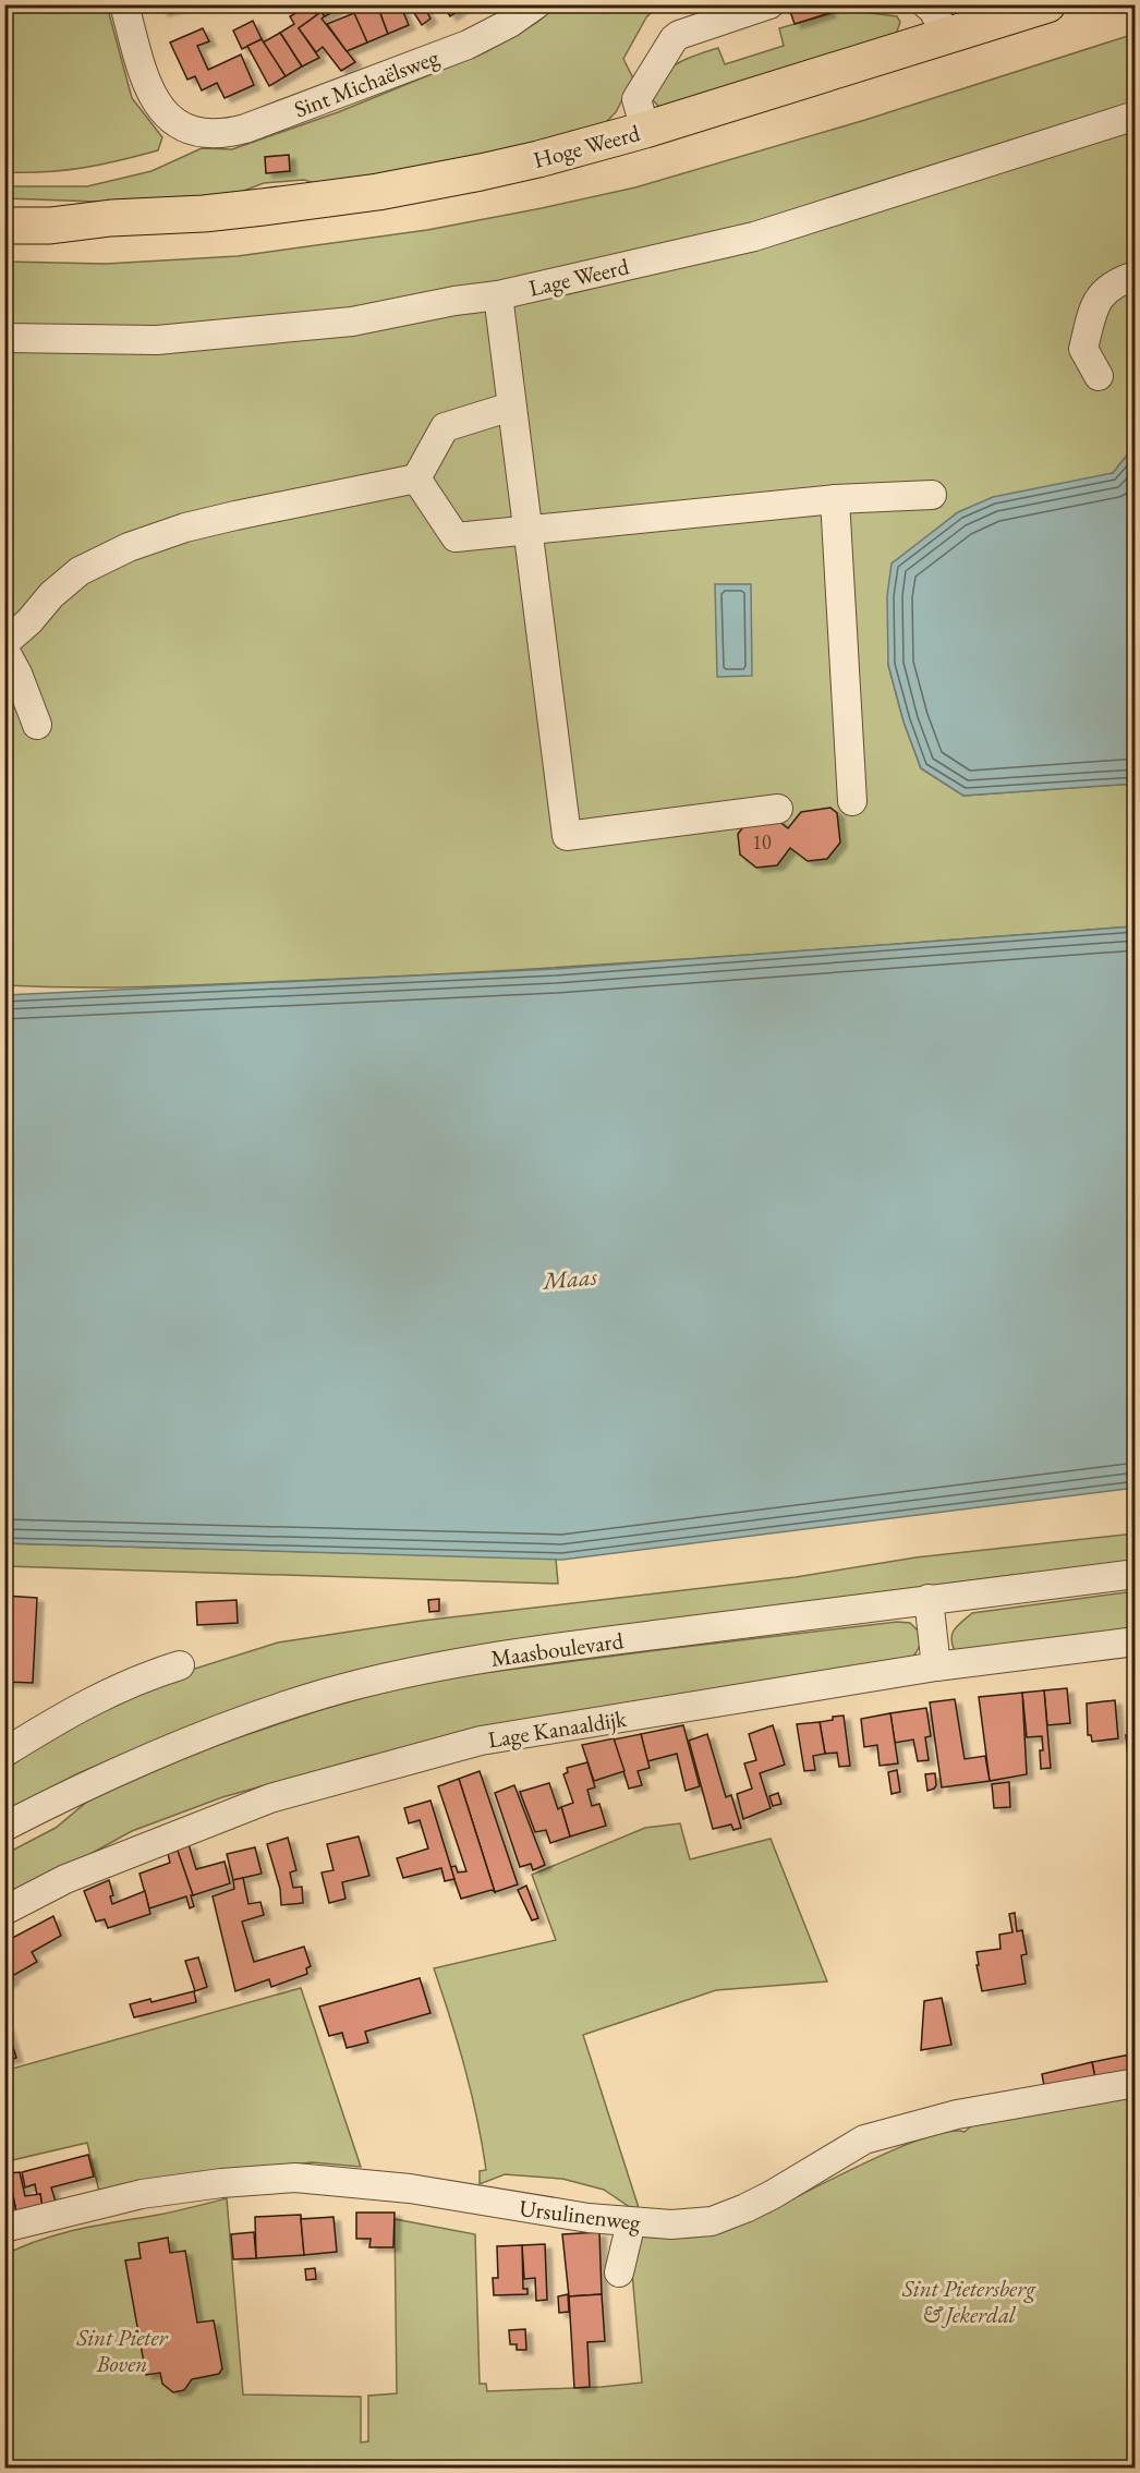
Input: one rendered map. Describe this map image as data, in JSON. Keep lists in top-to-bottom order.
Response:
{
  "streets": {
    "main road": ["Hoge Weerd"],
    "street": [
      "Sint Michaëlsweg",
      "Lage Weerd",
      "Maasboulevard",
      "Lage Kanaaldijk",
      "Ursulinenweg"
    ]
  },
  "water": ["Maas"],
  "parks": ["Sint Pietersberg & Jekerdal", "Sint Pieter Boven"],
  "house_numbers": ["10"]
}
